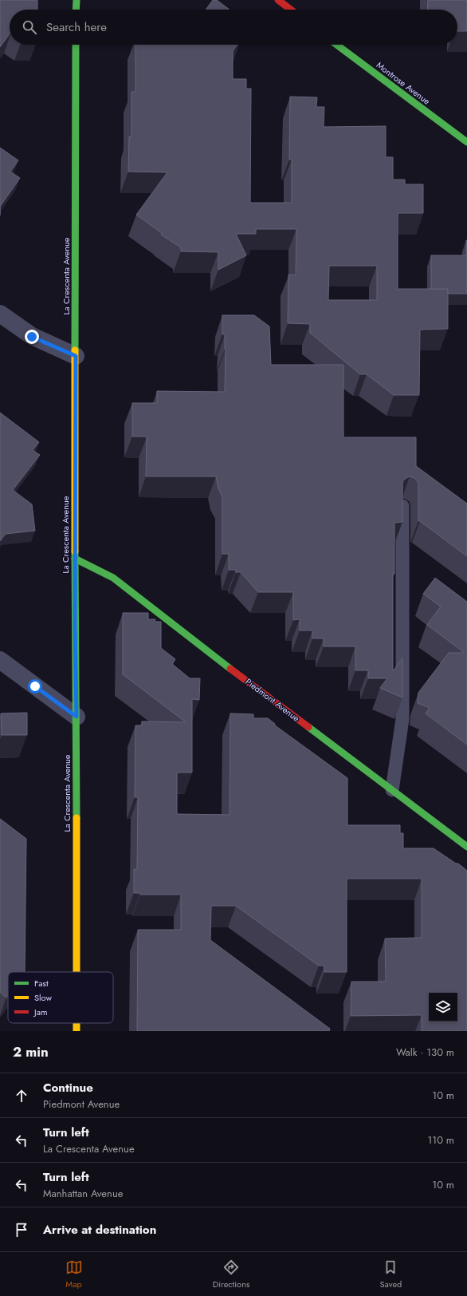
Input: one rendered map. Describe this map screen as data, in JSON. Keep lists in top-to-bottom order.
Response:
{
  "streets": {
    "main road": ["Montrose Avenue", "La Crescenta Avenue", "Piedmont Avenue"]
  },
  "crossings": [
    ["La Crescenta Avenue", "Piedmont Avenue"]
  ],
  "legend": ["Fast", "Slow", "Jam"],
  "page": {
    "search": "Search here",
    "heading": ["2 min", "Walk · 130 m"],
    "list": [
      ["Continue", "Piedmont Avenue", "10 m"],
      ["Turn left", "La Crescenta Avenue", "110 m"],
      ["Turn left", "Manhattan Avenue", "10 m"],
      "Arrive at destination"
    ],
    "nav": ["Map", "Directions", "Saved"]
  }
}
